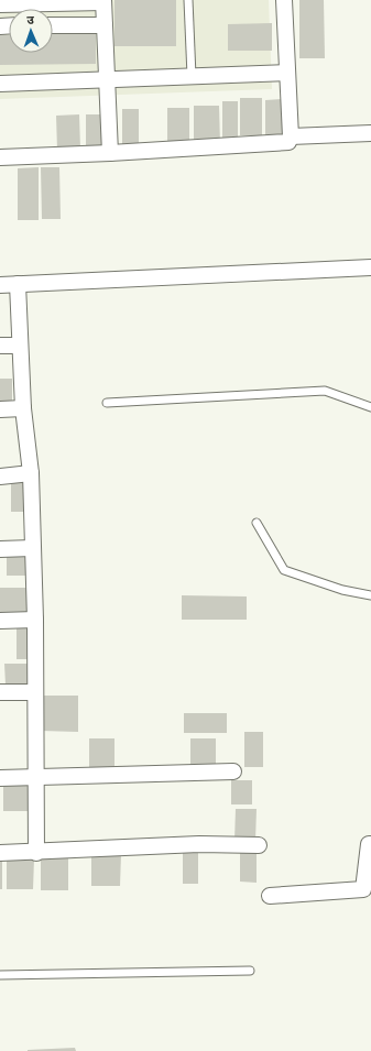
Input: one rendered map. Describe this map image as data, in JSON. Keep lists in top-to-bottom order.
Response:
{
  "north": "top"
}
